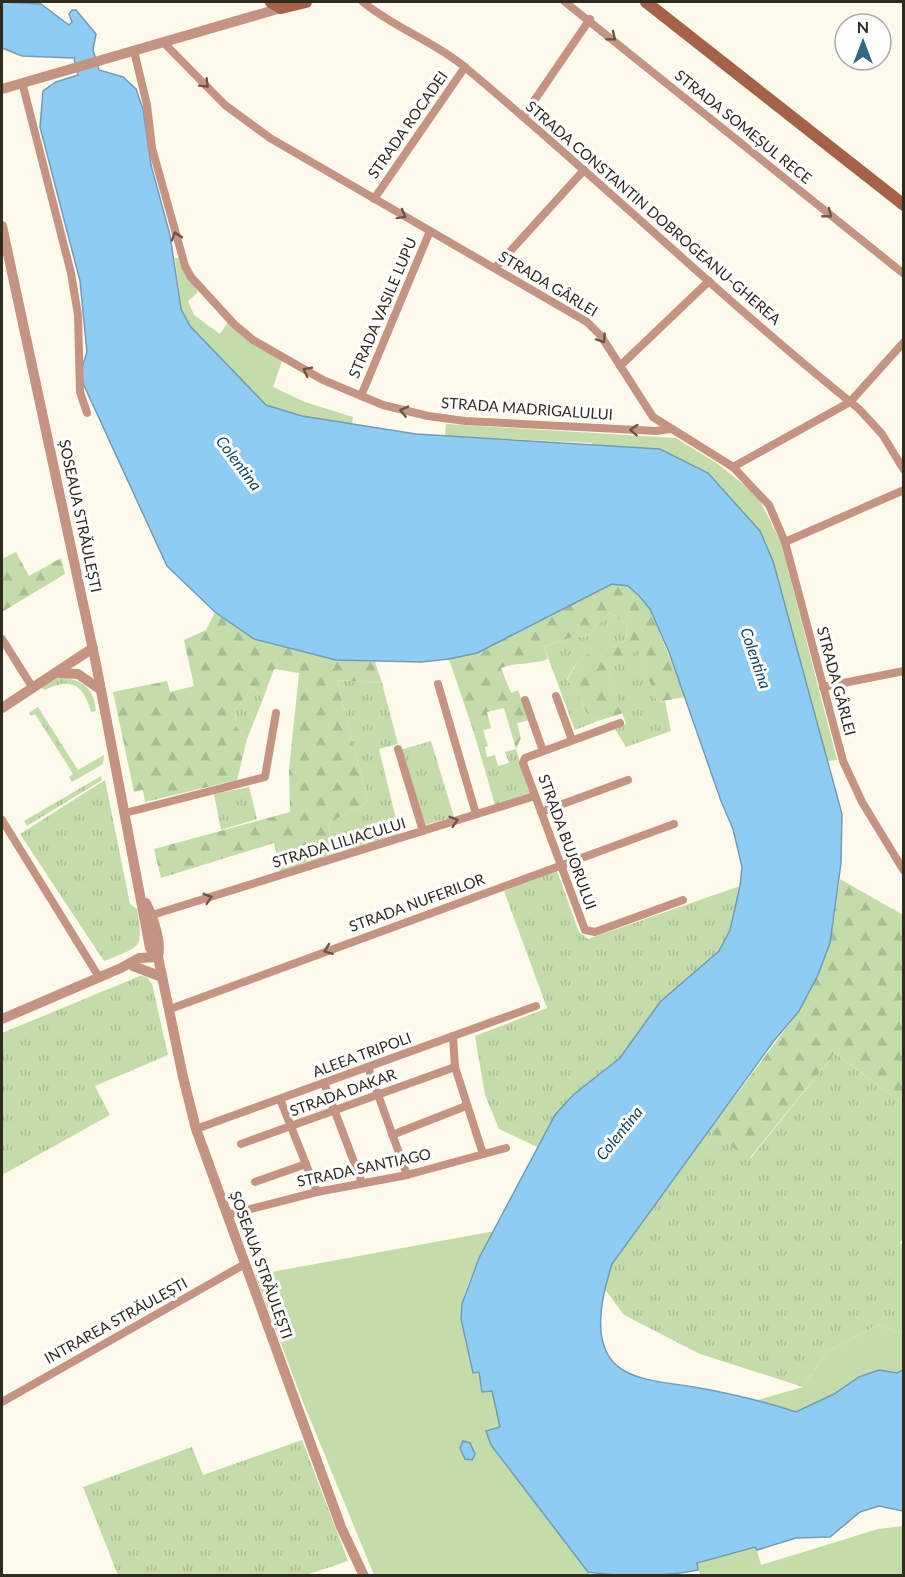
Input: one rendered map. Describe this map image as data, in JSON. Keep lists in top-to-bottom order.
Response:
{
  "streets": {
    "street": [
      "STRADA ROCADEI",
      "STRADA SOMEȘUL RECE",
      "STRADA CONSTANTIN DOBROGEANU-GHEREA",
      "STRADA GÂRLEI",
      "STRADA VASILE LUPU",
      "STRADA MADRIGALULUI",
      "ȘOSEAUA STRĂULEȘTI",
      "STRADA BUJORULUI",
      "STRADA LILIACULUI",
      "STRADA NUFERILOR",
      "ALEEA TRIPOLI",
      "STRADA DAKAR",
      "STRADA SANTIAGO",
      "INTRAREA STRĂULEȘTI"
    ]
  },
  "crossings": [
    ["STRADA ROCADEI", "STRADA CONSTANTIN DOBROGEANU-GHEREA"],
    ["STRADA ROCADEI", "STRADA GÂRLEI"],
    ["STRADA GÂRLEI", "STRADA VASILE LUPU"],
    ["STRADA GÂRLEI", "STRADA MADRIGALULUI"],
    ["STRADA VASILE LUPU", "STRADA MADRIGALULUI"],
    ["ȘOSEAUA STRĂULEȘTI", "STRADA LILIACULUI"],
    ["ȘOSEAUA STRĂULEȘTI", "STRADA NUFERILOR"],
    ["ȘOSEAUA STRĂULEȘTI", "ALEEA TRIPOLI"],
    ["ȘOSEAUA STRĂULEȘTI", "STRADA SANTIAGO"],
    ["ȘOSEAUA STRĂULEȘTI", "INTRAREA STRĂULEȘTI"],
    ["STRADA BUJORULUI", "STRADA LILIACULUI"],
    ["STRADA BUJORULUI", "STRADA NUFERILOR"]
  ],
  "one_way": [
    "STRADA SOMEȘUL RECE",
    "STRADA GÂRLEI",
    "STRADA MADRIGALULUI",
    "STRADA LILIACULUI",
    "STRADA NUFERILOR"
  ],
  "water": ["Colentina"],
  "north": "top"
}
